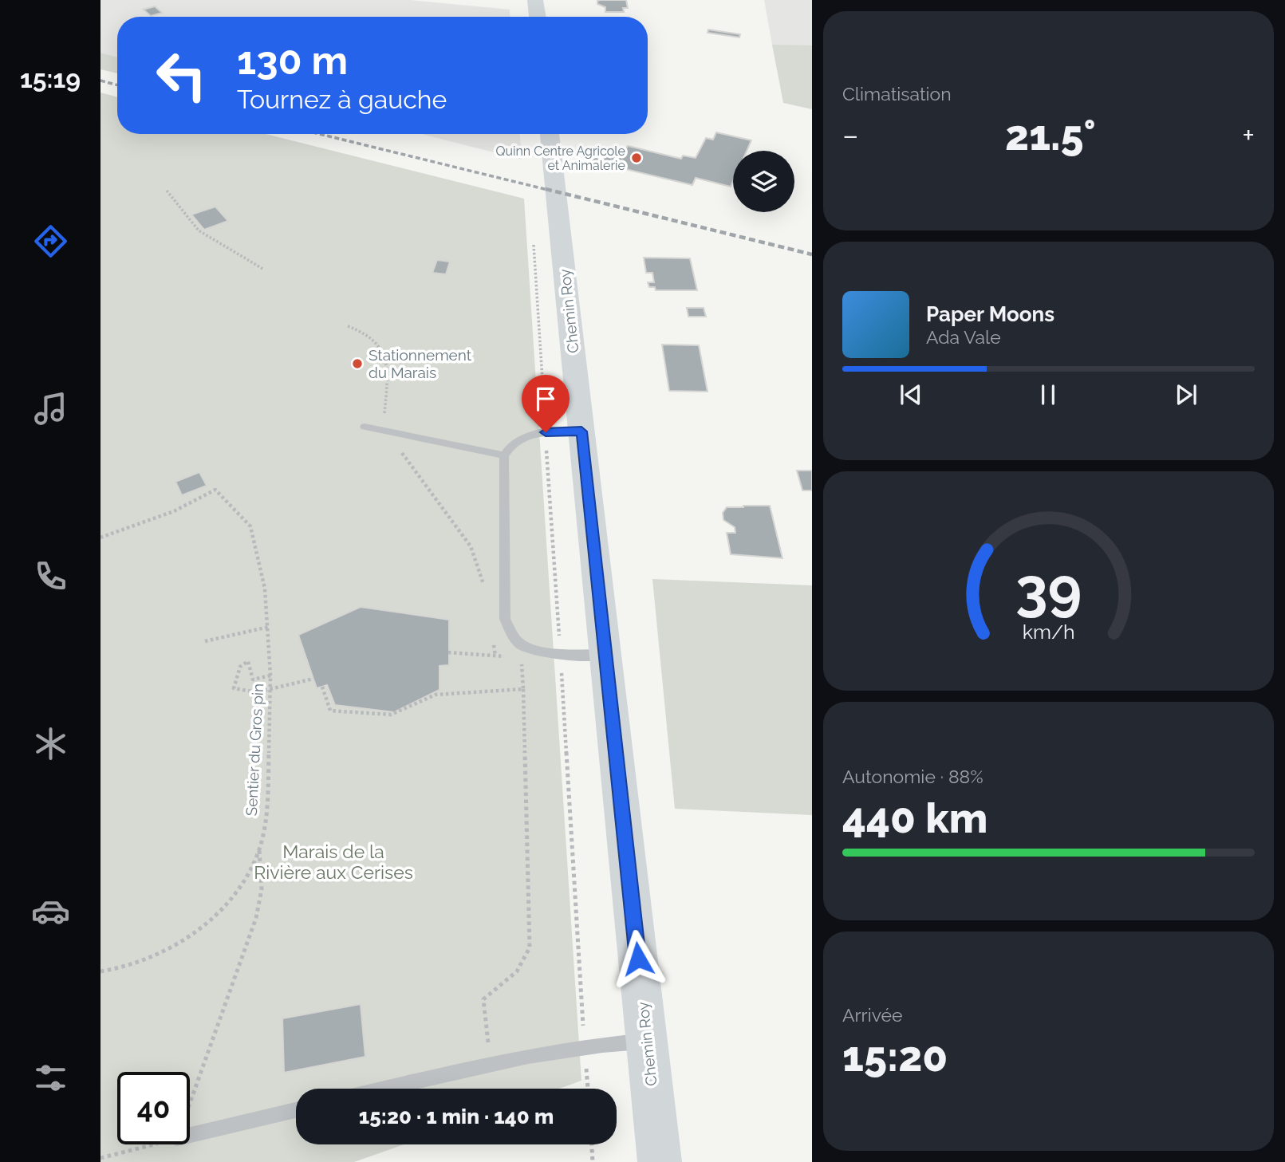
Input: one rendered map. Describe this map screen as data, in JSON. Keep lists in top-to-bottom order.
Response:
{
  "streets": {
    "street": ["Chemin Roy"],
    "path": ["Sentier du Gros pin"]
  },
  "parks": ["Marais de la Rivière aux Cerises"],
  "places": ["Quinn Centre Agricole et Animalerie", "Stationnement du Marais"],
  "page": {
    "tabs": "15:19",
    "tile": [
      "Climatisation",
      ["Autonomie · 88%", "440 km"],
      ["Arrivée", "15:20"]
    ],
    "turn": ["130 m", "Tournez à gauche"],
    "heat": ["−", "21.5°", "+"],
    "song": ["Paper Moons", "Ada Vale"],
    "limit": "40",
    "trip": "15:20 · 1 min · 140 m",
    "gauge": ["39", "km/h"]
  }
}
